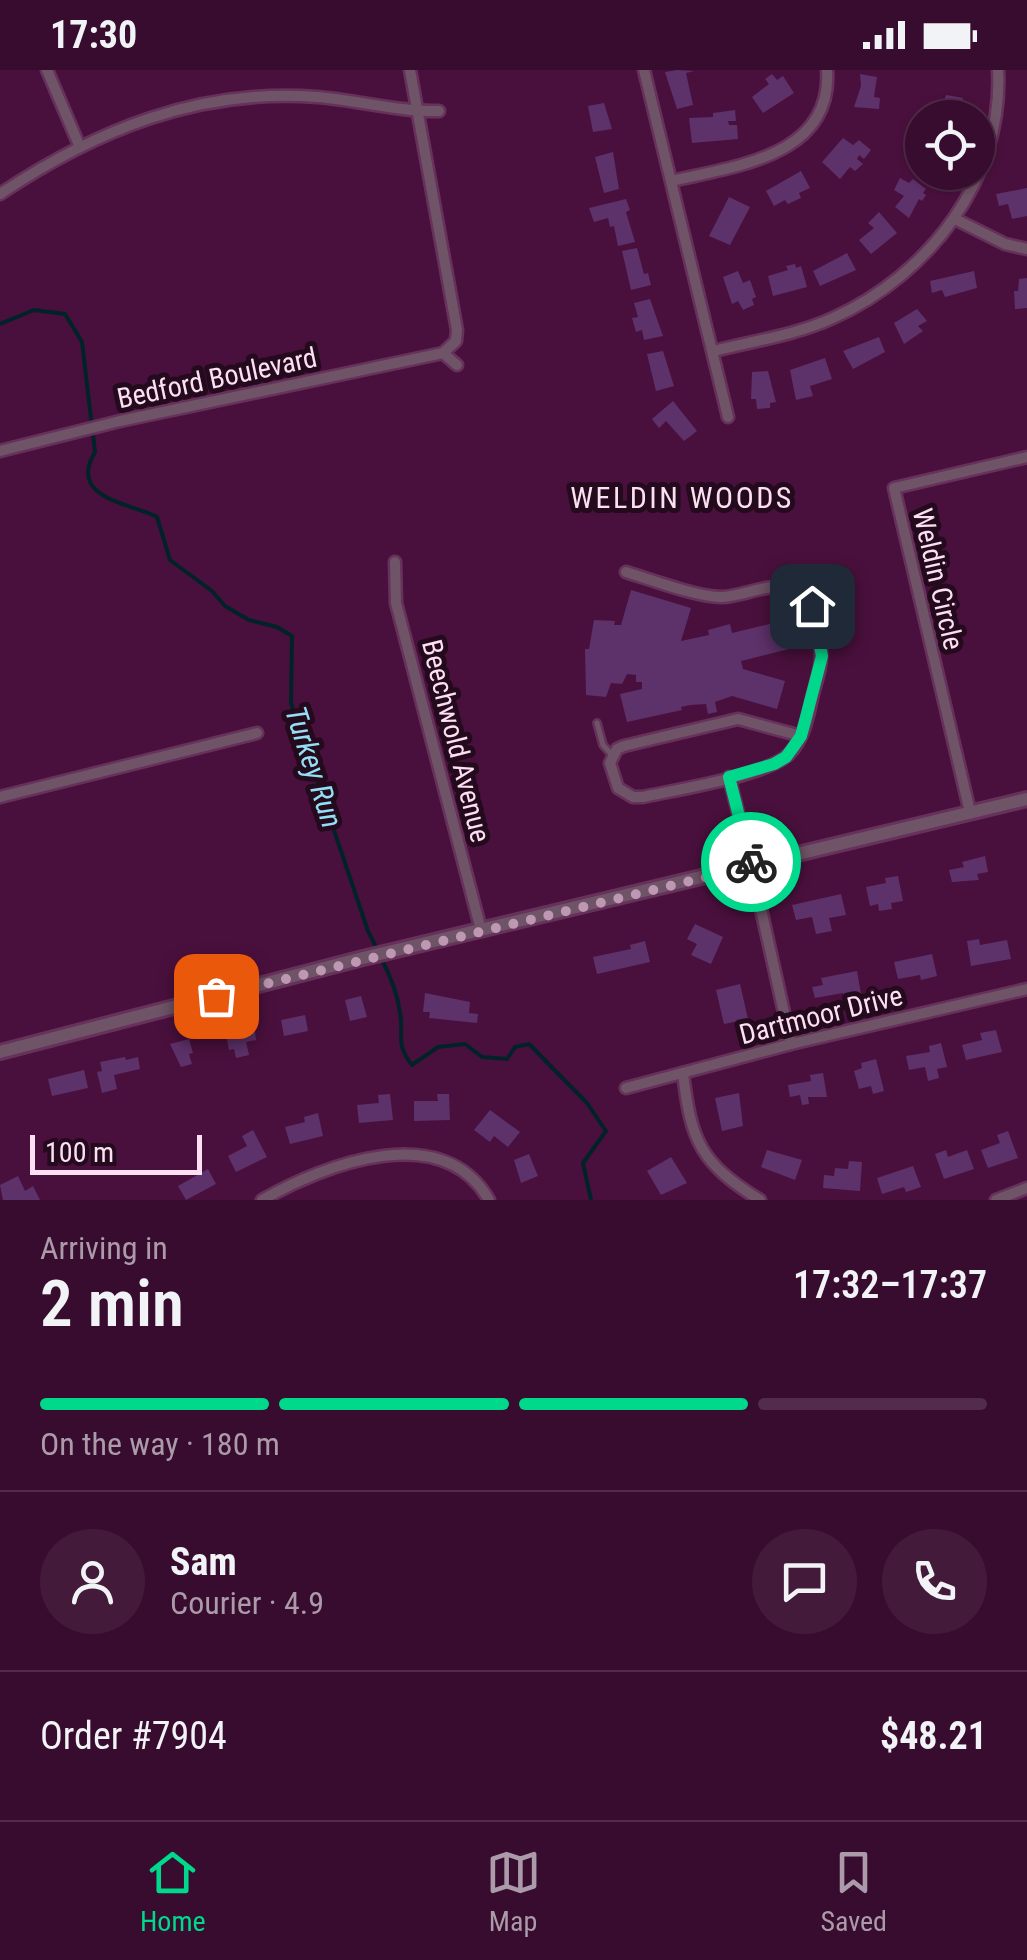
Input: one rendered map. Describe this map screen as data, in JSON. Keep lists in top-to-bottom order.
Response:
{
  "streets": {
    "street": [
      "Bedford Boulevard",
      "Weldin Circle",
      "Beechwold Avenue",
      "Dartmoor Drive"
    ]
  },
  "districts": ["WELDIN WOODS"],
  "water": ["Turkey Run"],
  "scale_bar": "100 m",
  "page": {
    "status": "17:30",
    "scale": "100 m",
    "heading": ["2 min", "Arriving in", "17:32–17:37"],
    "panel": [
      "Sam",
      "Courier · 4.9",
      "Order #7904",
      "$48.21"
    ],
    "bar": "On the way · 180 m",
    "tabs": ["Home", "Map", "Saved"]
  }
}
